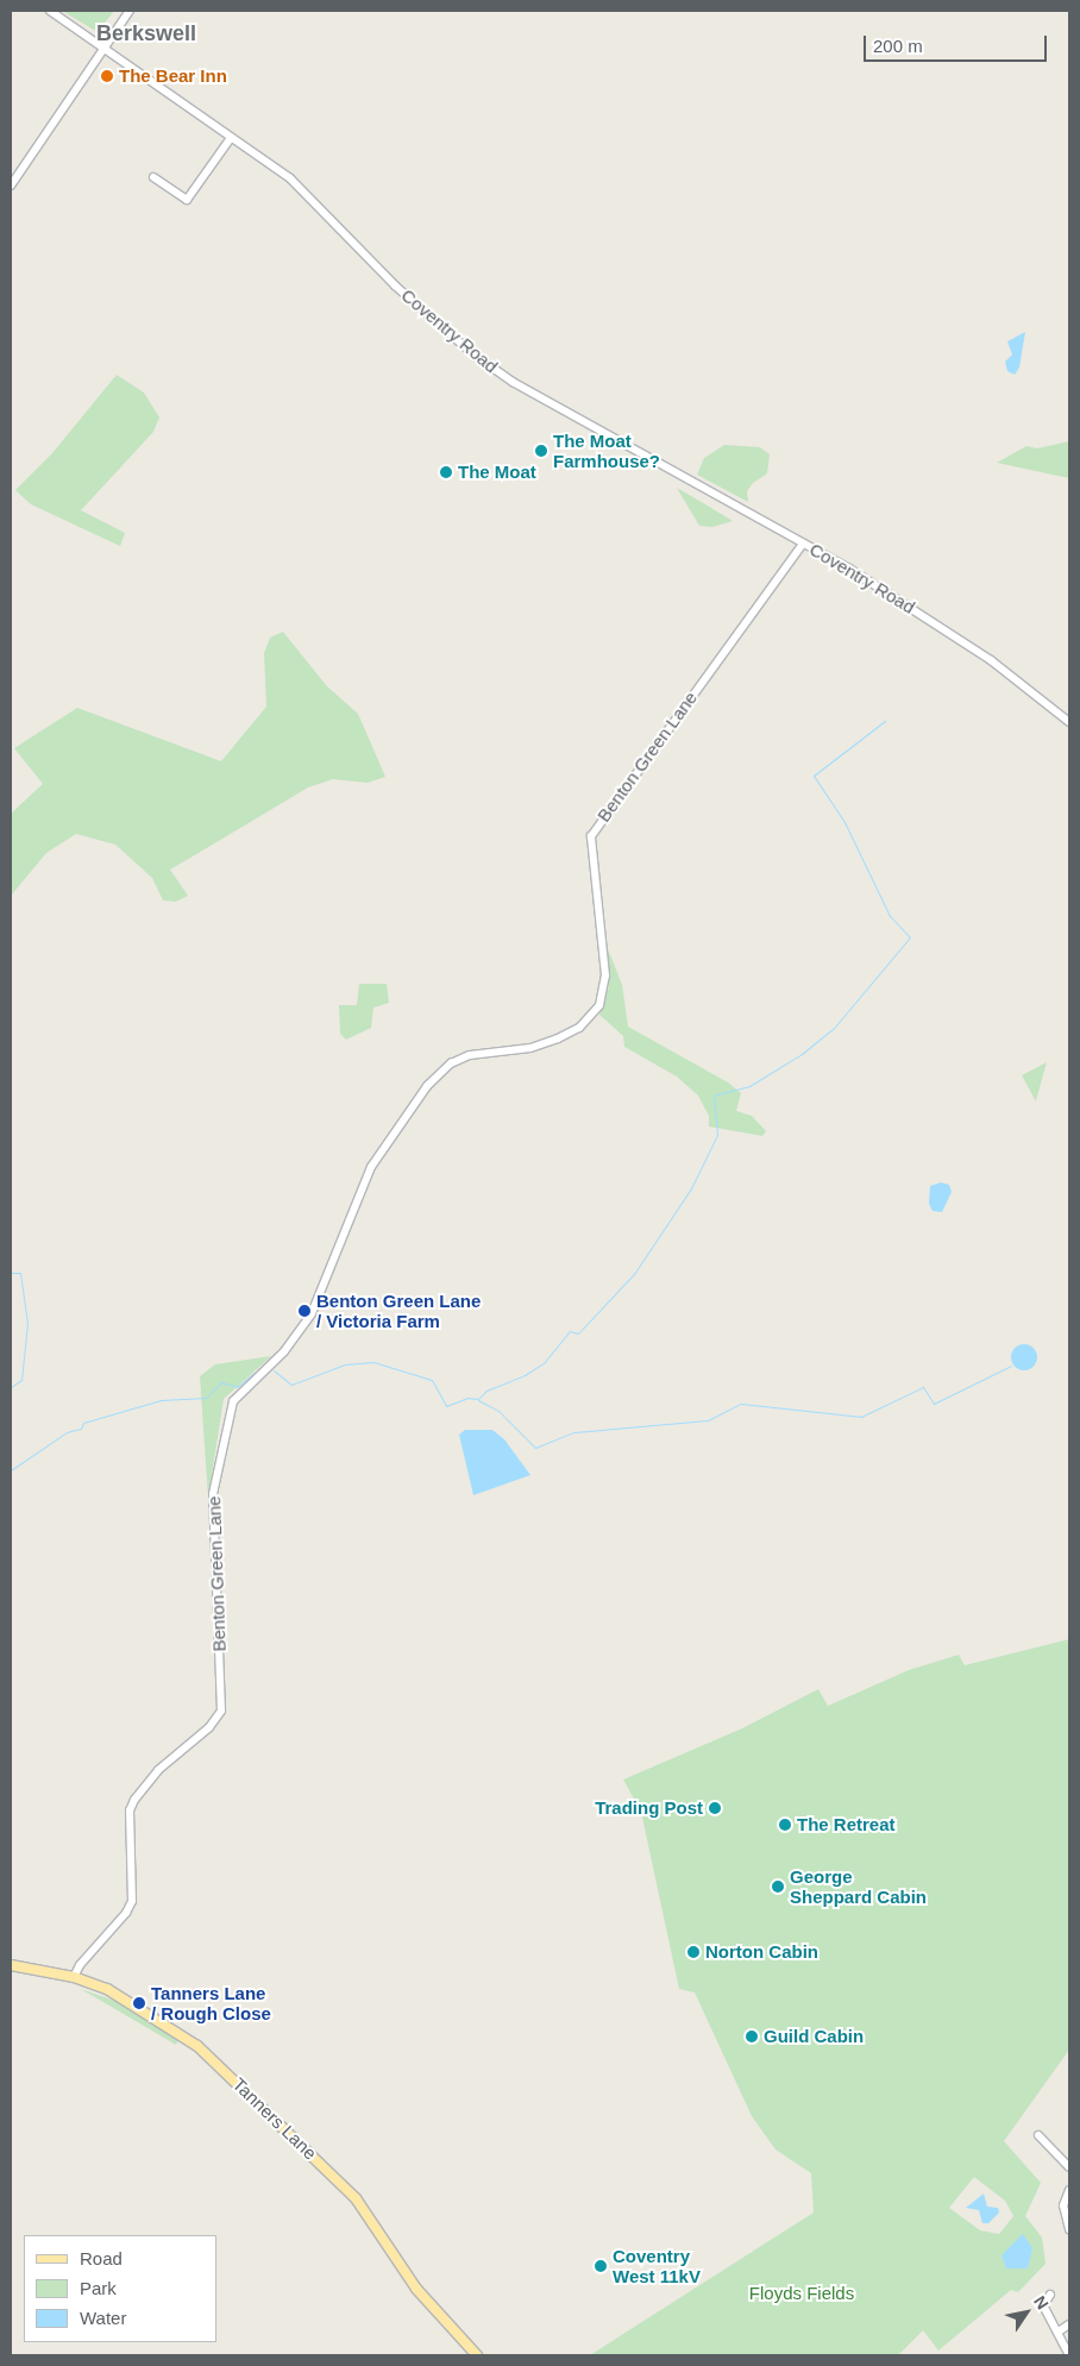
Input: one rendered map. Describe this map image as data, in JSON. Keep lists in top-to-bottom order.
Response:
{
  "streets": {
    "main road": ["Tanners Lane"],
    "street": ["Coventry Road", "Benton Green Lane"]
  },
  "crossings": [
    ["Coventry Road", "Benton Green Lane"],
    ["Benton Green Lane", "Tanners Lane"]
  ],
  "districts": ["Berkswell"],
  "parks": ["Floyds Fields"],
  "places": [
    "The Bear Inn",
    "The Moat Farmhouse?",
    "The Moat",
    "Benton Green Lane / Victoria Farm",
    "Trading Post",
    "The Retreat",
    "George Sheppard Cabin",
    "Norton Cabin",
    "Tanners Lane / Rough Close",
    "Guild Cabin",
    "Coventry West 11kV"
  ],
  "legend": ["Road", "Park", "Water"],
  "scale_bar": "200 m",
  "north": "top right"
}
